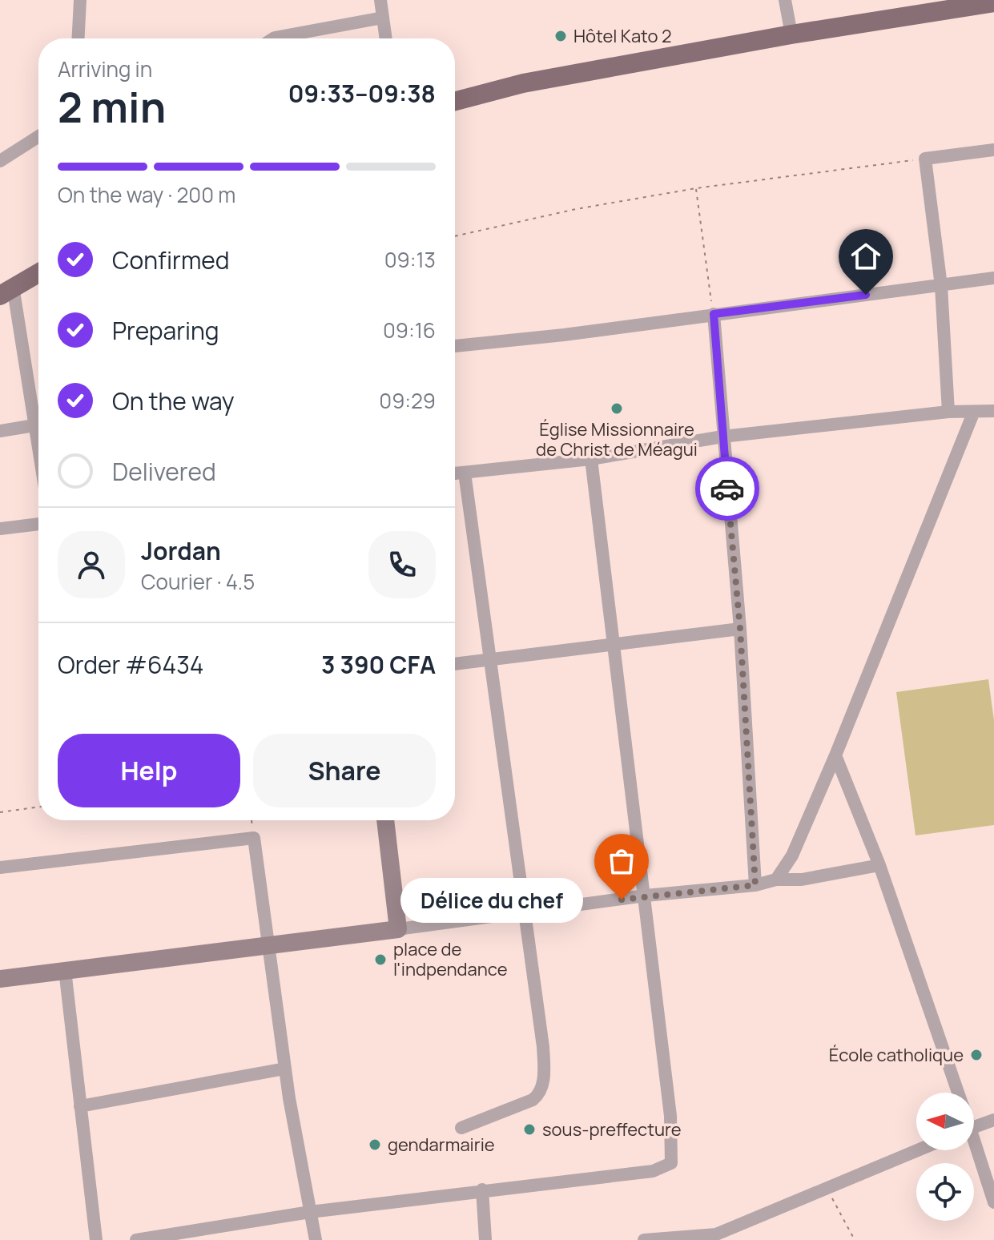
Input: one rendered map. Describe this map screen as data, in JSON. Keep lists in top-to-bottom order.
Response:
{
  "places": [
    "Hôtel Kato 2",
    "Église Missionnaire de Christ de Méagui",
    "Délice du chef",
    "place de l'indpendance",
    "École catholique",
    "sous-preffecture",
    "gendarmairie"
  ],
  "north": "left",
  "page": {
    "heading": ["2 min", "Arriving in", "09:33–09:38"],
    "panel": [
      "Jordan",
      "Courier · 4.5",
      "Order #6434",
      "3 390 CFA"
    ],
    "bar": "On the way · 200 m",
    "list": [
      ["Confirmed", "09:13"],
      ["Preparing", "09:16"],
      ["On the way", "09:29"],
      "Delivered"
    ],
    "buttons": ["Help", "Share"],
    "bubble": "Délice du chef"
  }
}
